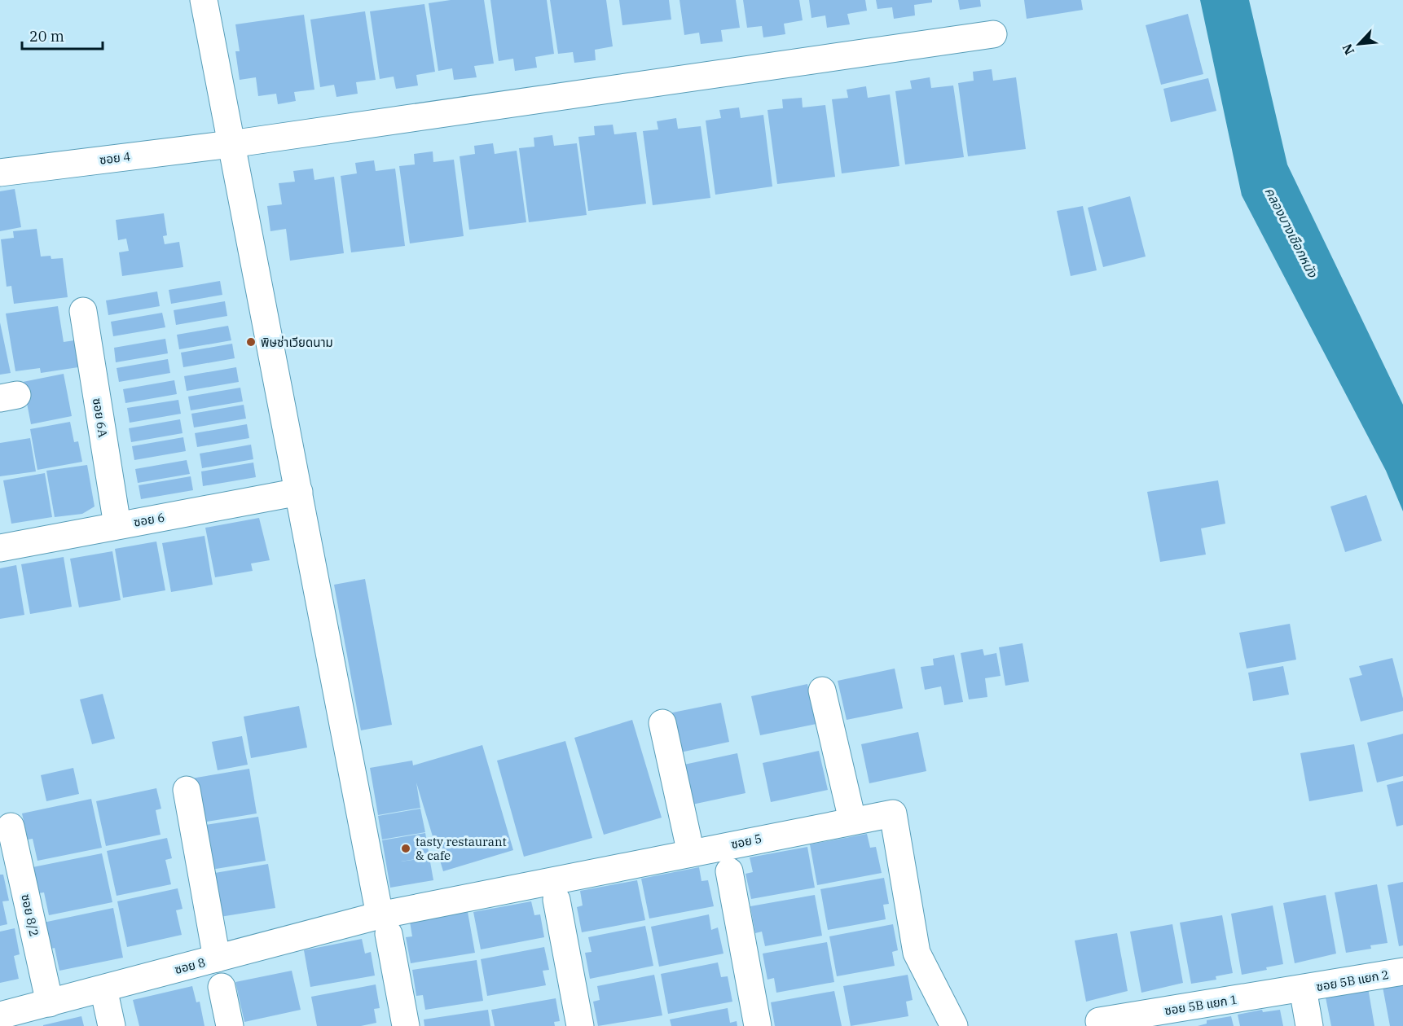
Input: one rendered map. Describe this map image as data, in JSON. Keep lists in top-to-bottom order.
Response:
{
  "streets": {
    "street": [
      "ซอย 4",
      "ซอย 6A",
      "ซอย 6",
      "ซอย 5",
      "ซอย 8/2",
      "ซอย 8",
      "ซอย 5B แยก 2",
      "ซอย 5B แยก 1"
    ]
  },
  "crossings": [
    ["ซอย 6A", "ซอย 6"],
    ["ซอย 5", "ซอย 8"],
    ["ซอย 8/2", "ซอย 8"],
    ["ซอย 5B แยก 2", "ซอย 5B แยก 1"]
  ],
  "water": ["คลองบางเชือกหนัง"],
  "places": ["พิษซ่าเวียดนาม", "tasty restaurant & cafe"],
  "scale_bar": "20 m",
  "north": "bottom left"
}
